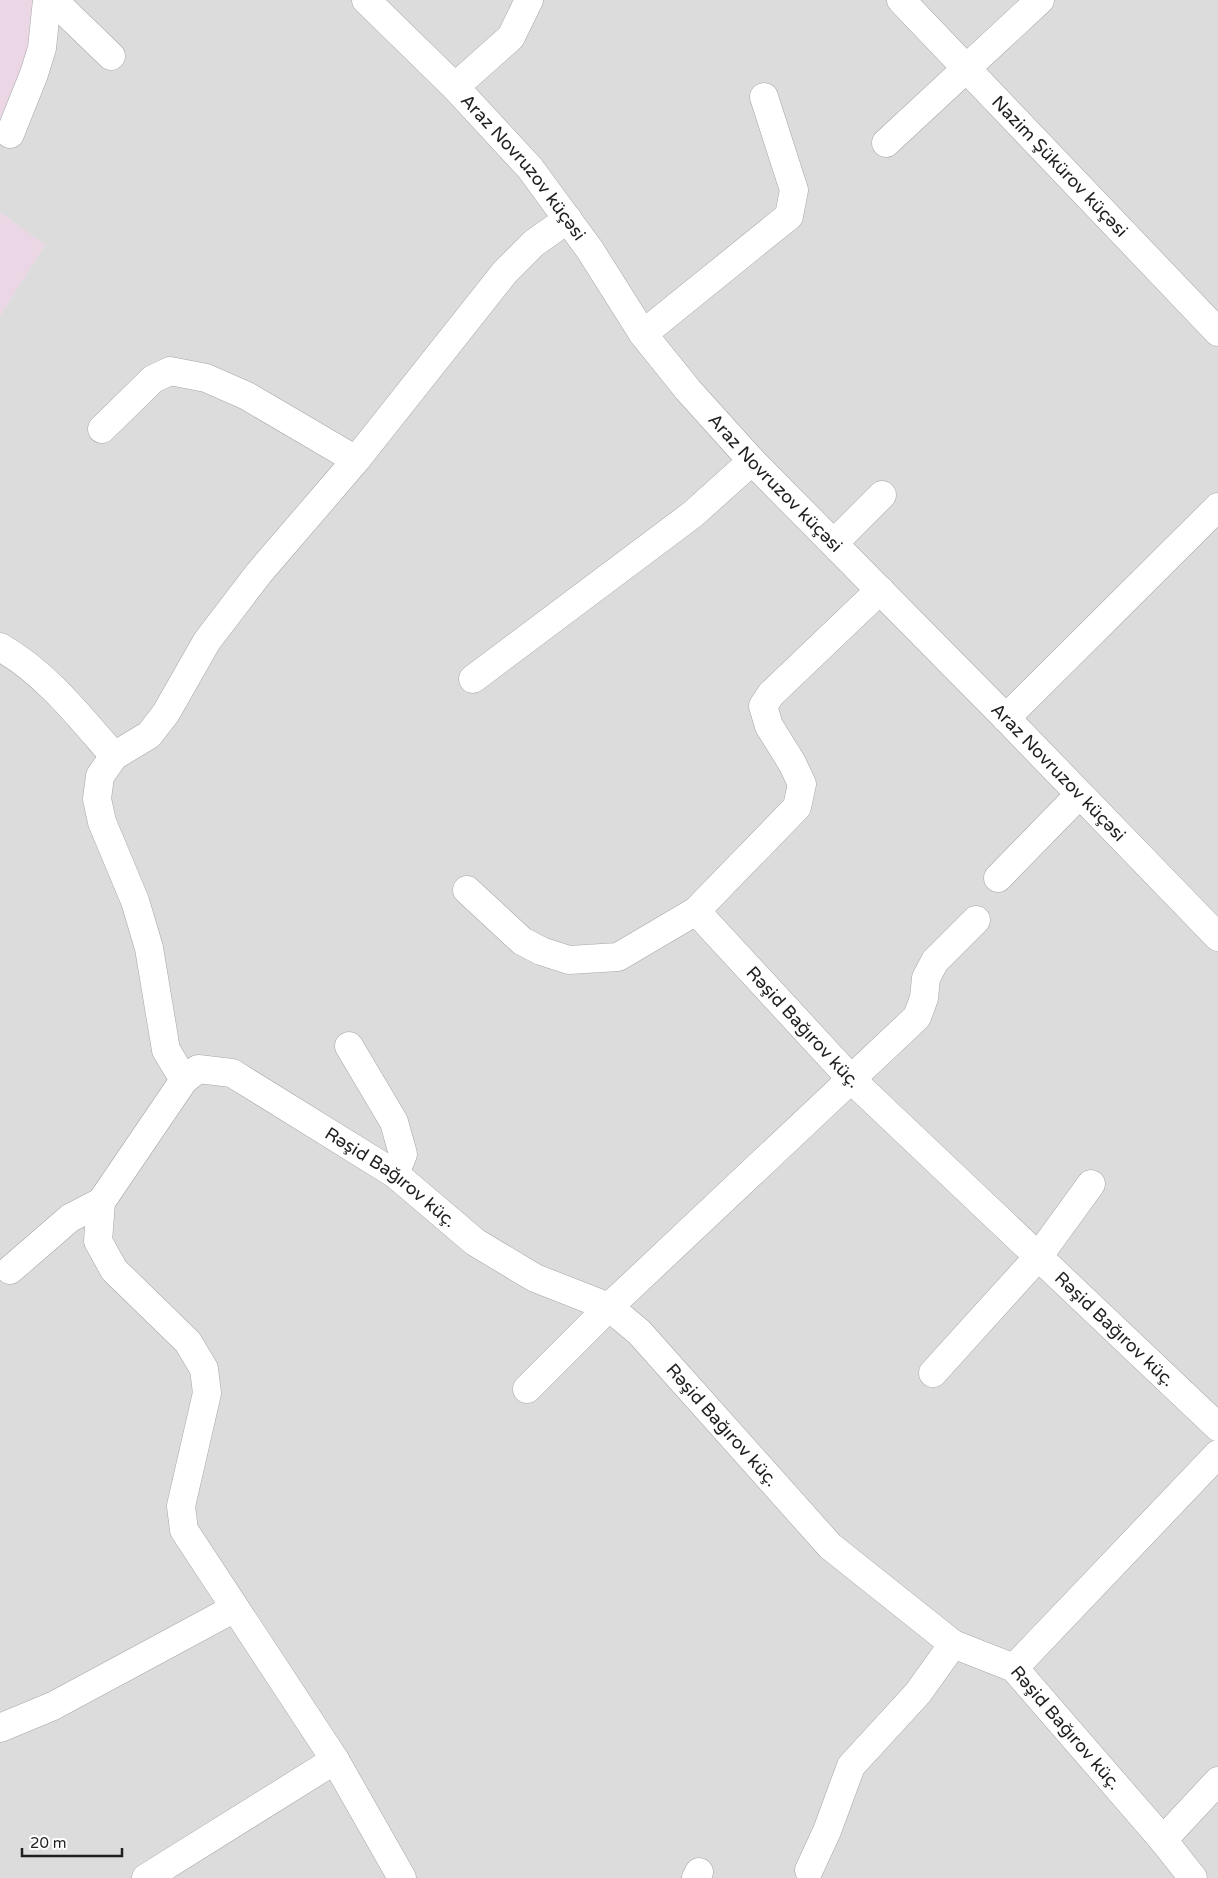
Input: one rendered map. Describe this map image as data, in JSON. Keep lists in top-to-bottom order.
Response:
{
  "streets": {
    "street": ["Nazim Şükürov küçəsi", "Araz Novruzov küçəsi", "Rəşid Bağırov küç."]
  },
  "scale_bar": "20 m"
}
